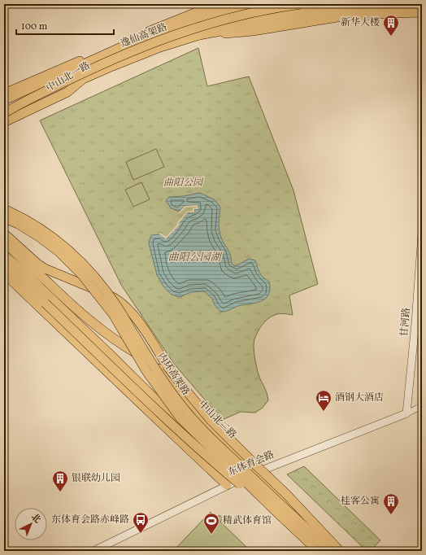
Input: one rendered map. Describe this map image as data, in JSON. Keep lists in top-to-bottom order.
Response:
{
  "streets": {
    "main road": [
      "逸仙高架路",
      "中山北一路",
      "内环高架路",
      "中山北二路"
    ],
    "street": ["甘河路", "东体育会路"]
  },
  "crossings": [
    ["逸仙高架路", "中山北一路"],
    ["甘河路", "东体育会路"],
    ["中山北二路", "东体育会路"]
  ],
  "water": ["曲阳公园湖"],
  "parks": ["曲阳公园"],
  "places": {
    "building": ["新华大楼", "银联幼儿园", "桂客公寓"],
    "hotel": ["酒钢大酒店"],
    "bus stop": ["东体育会路赤峰路"],
    "sports": ["精武体育馆"]
  },
  "scale_bar": "100 m",
  "north": "top right"
}
